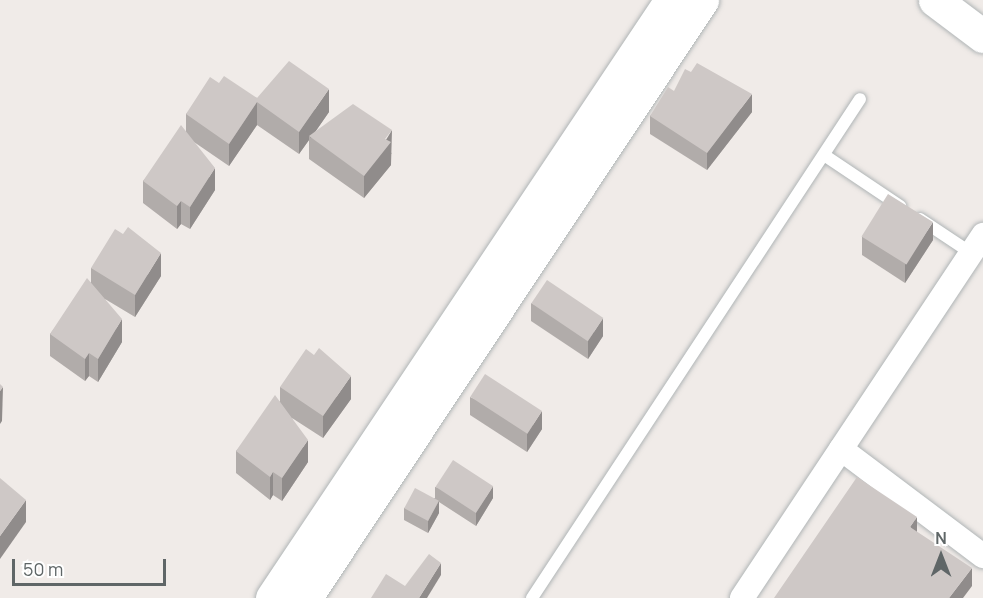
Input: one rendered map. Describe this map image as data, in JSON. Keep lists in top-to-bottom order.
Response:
{
  "scale_bar": "50 m",
  "north": "top"
}
